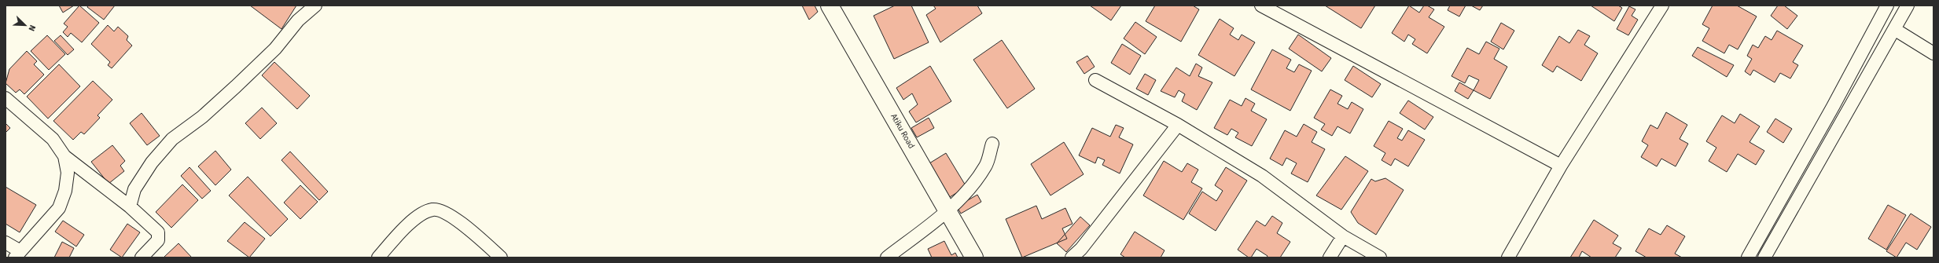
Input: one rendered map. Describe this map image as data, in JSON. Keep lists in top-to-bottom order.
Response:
{
  "streets": {
    "street": ["Atiku Road"]
  },
  "north": "bottom right"
}
